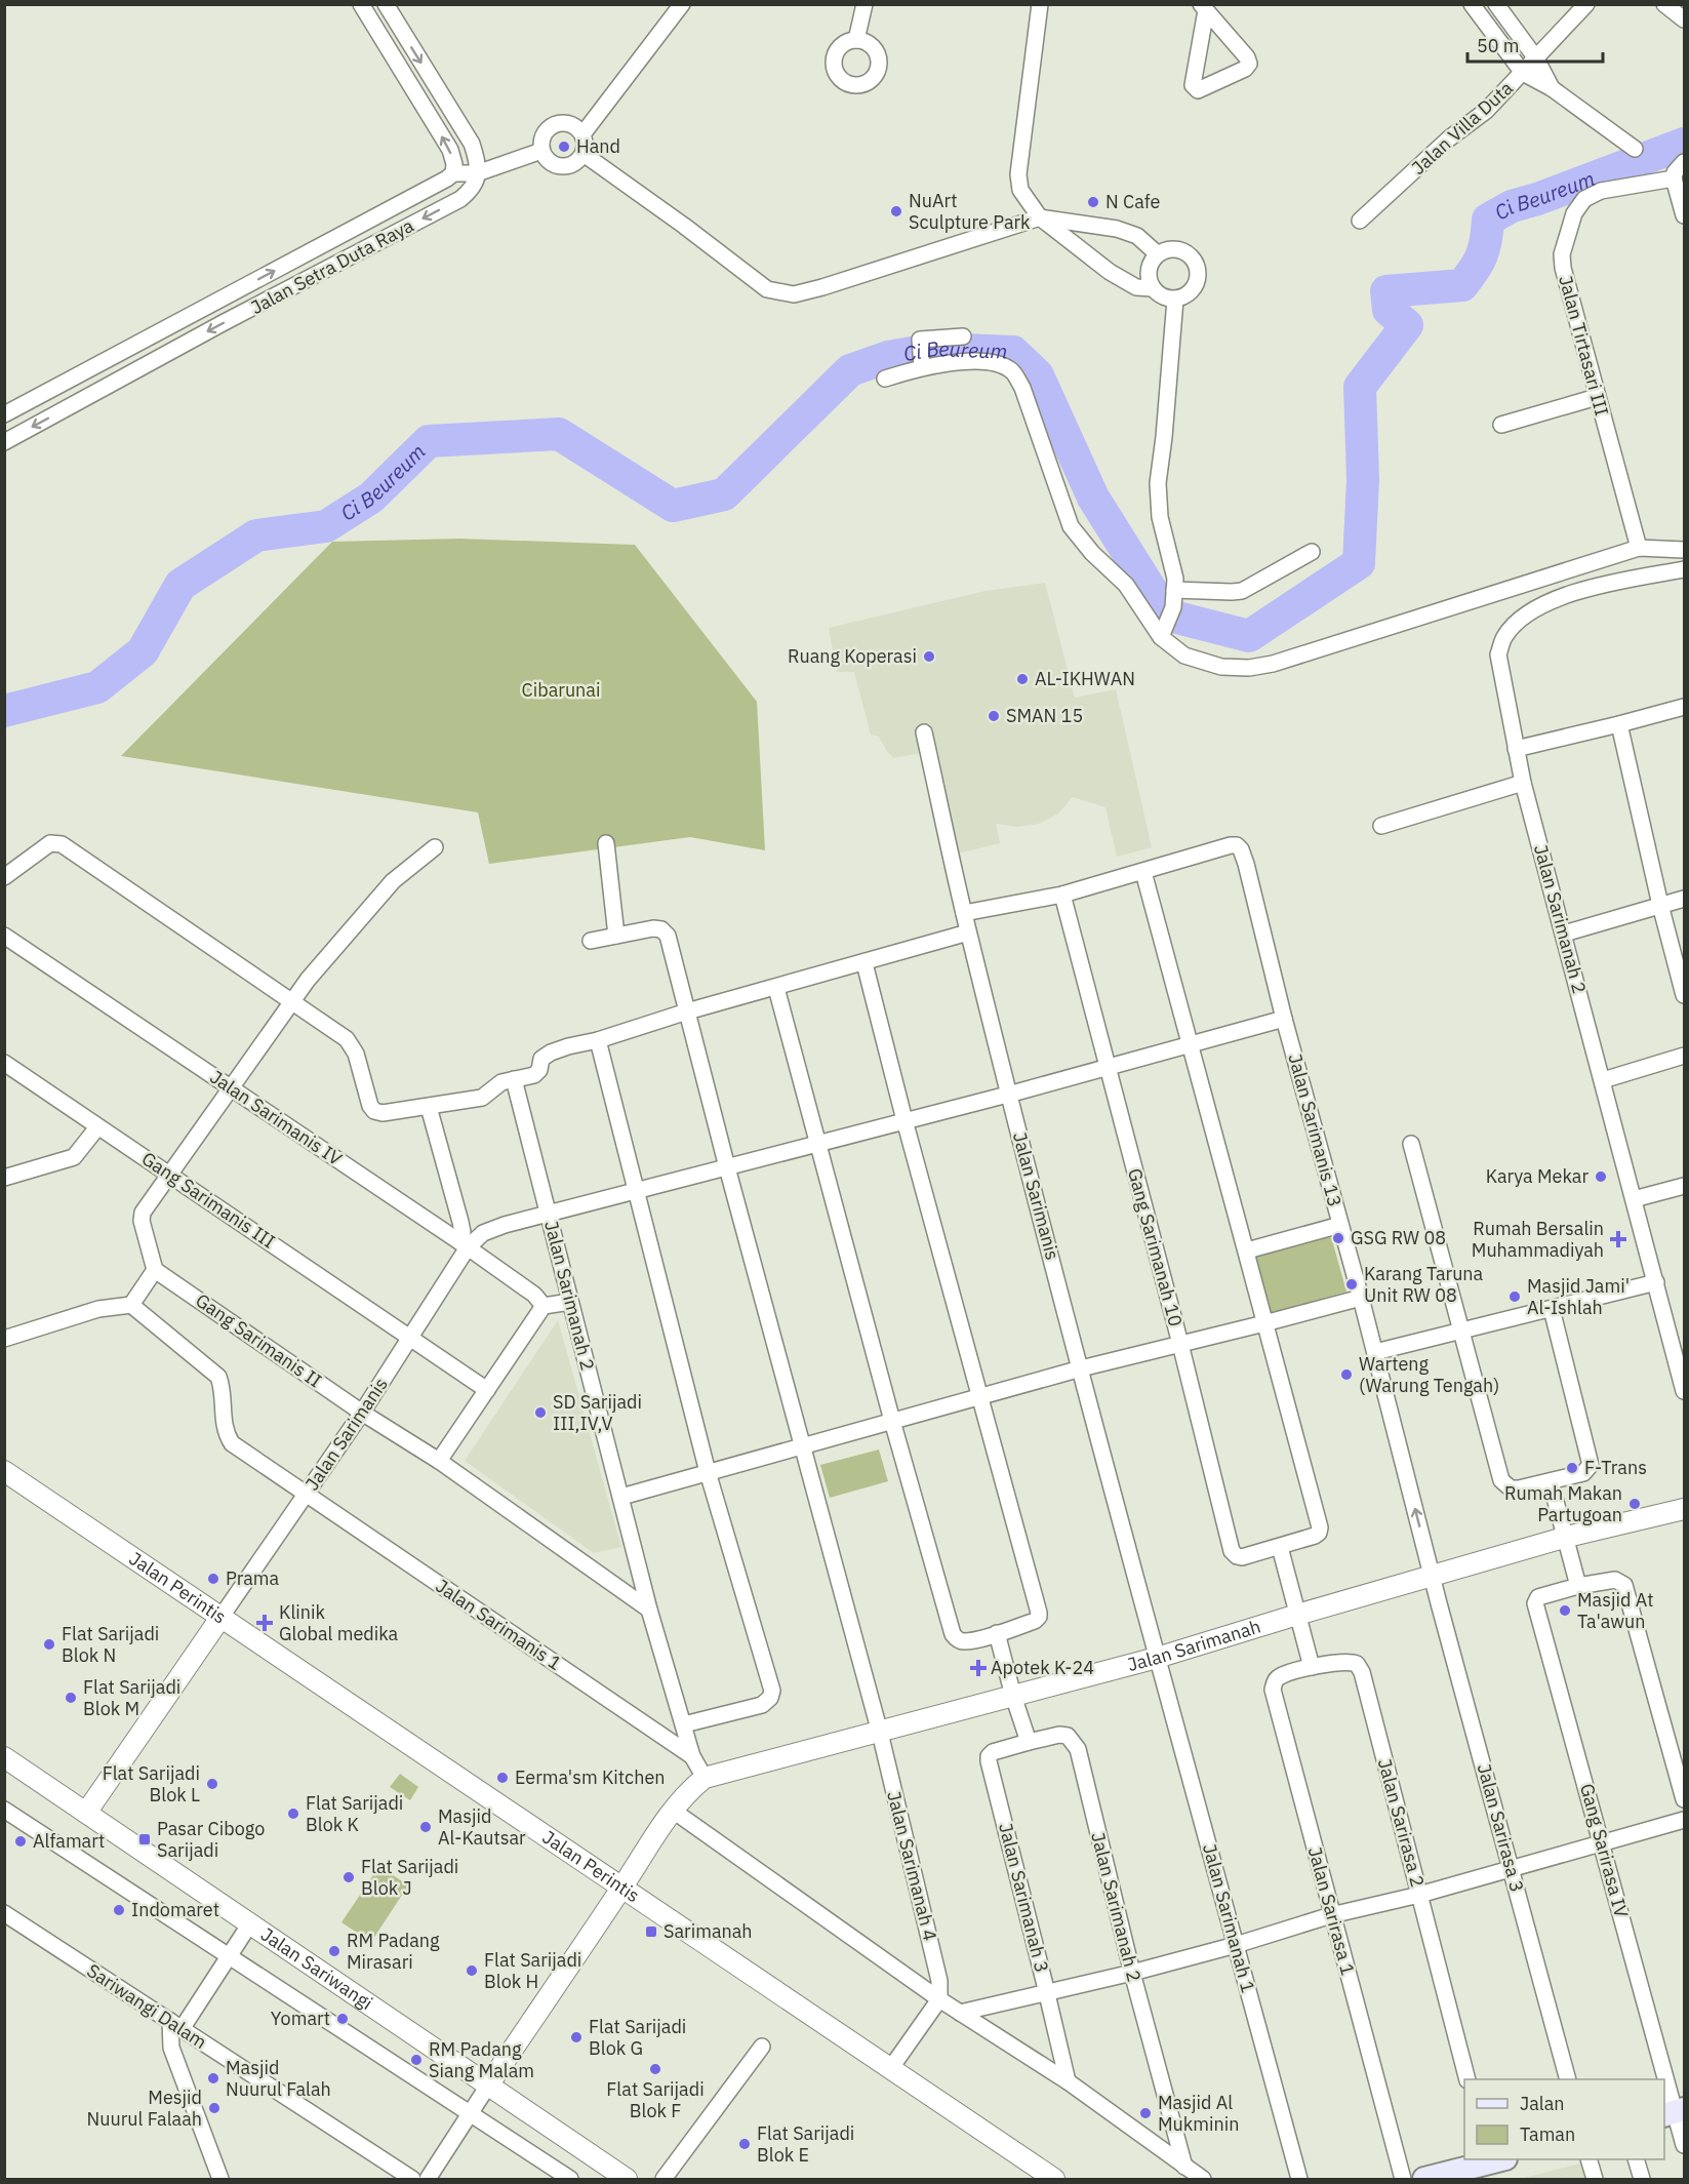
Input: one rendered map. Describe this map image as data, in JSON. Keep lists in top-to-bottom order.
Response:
{
  "streets": {
    "street": [
      "Jalan Villa Duta",
      "Jalan Setra Duta Raya",
      "Jalan Tirtasari III",
      "Jalan Sarimanah 2",
      "Jalan Sarimanis IV",
      "Jalan Sarimanis 13",
      "Jalan Sarimanis",
      "Gang Sarimanis III",
      "Gang Sarimanah 10",
      "Gang Sarimanis II",
      "Jalan Perintis",
      "Jalan Sarimanis 1",
      "Jalan Sarimanah",
      "Jalan Sarirasa 2",
      "Jalan Sarirasa 3",
      "Gang Sarirasa IV",
      "Jalan Sarimanah 4",
      "Jalan Sarimanah 3",
      "Jalan Sarirasa 1",
      "Jalan Sarimanah 1",
      "Jalan Sariwangi",
      "Sariwangi Dalam"
    ]
  },
  "crossings": [
    ["Jalan Sarimanah 2", "Gang Sarimanis II"],
    ["Jalan Sarimanah 2", "Jalan Sarimanis 1"],
    ["Jalan Sarimanah 2", "Jalan Sarimanah"],
    ["Jalan Sarimanah 2", "Jalan Sarimanah 3"],
    ["Jalan Sarimanis IV", "Jalan Sarimanis"],
    ["Jalan Sarimanis 13", "Gang Sarimanah 10"],
    ["Jalan Sarimanis 13", "Jalan Sarimanah"],
    ["Jalan Sarimanis 13", "Jalan Sarirasa 3"],
    ["Jalan Sarimanis", "Gang Sarimanis III"],
    ["Jalan Sarimanis", "Gang Sarimanis II"],
    ["Jalan Sarimanis", "Jalan Perintis"],
    ["Jalan Sarimanis", "Jalan Sarimanis 1"],
    ["Jalan Sarimanis", "Jalan Sarimanah"],
    ["Jalan Sarimanis", "Jalan Sarimanah 1"],
    ["Jalan Sarimanah", "Jalan Sarirasa 3"],
    ["Jalan Sarimanah", "Jalan Sarimanah 4"],
    ["Jalan Sarimanah", "Jalan Sarimanah 1"],
    ["Jalan Sarirasa 2", "Jalan Sarirasa 1"]
  ],
  "water": ["Ci Beureum"],
  "parks": ["Cibarunai"],
  "places": {
    "other": [
      "Hand",
      "N Cafe",
      "NuArt Sculpture Park",
      "Ruang Koperasi",
      "AL-IKHWAN",
      "SMAN 15",
      "Karya Mekar",
      "GSG RW 08",
      "Karang Taruna Unit RW 08",
      "Masjid Jami' Al-Ishlah",
      "Warteng (Warung Tengah)",
      "SD Sarijadi III,IV,V",
      "F-Trans",
      "Rumah Makan Partugoan",
      "Prama",
      "Masjid At Ta'awun",
      "Flat Sarijadi Blok N",
      "Flat Sarijadi Blok M",
      "Eerma'sm Kitchen",
      "Flat Sarijadi Blok L",
      "Flat Sarijadi Blok K",
      "Masjid Al-Kautsar",
      "Alfamart",
      "Flat Sarijadi Blok J",
      "Indomaret",
      "RM Padang Mirasari",
      "Flat Sarijadi Blok H",
      "Yomart",
      "Flat Sarijadi Blok G",
      "RM Padang Siang Malam",
      "Flat Sarijadi Blok F",
      "Masjid Nuurul Falah",
      "Mesjid Nuurul Falaah",
      "Masjid Al Mukminin",
      "Flat Sarijadi Blok E"
    ],
    "health": ["Rumah Bersalin Muhammadiyah", "Klinik Global medika", "Apotek K-24"],
    "transit": ["Pasar Cibogo Sarijadi", "Sarimanah"]
  },
  "legend": ["Jalan", "Taman"],
  "scale_bar": "50 m"
}
